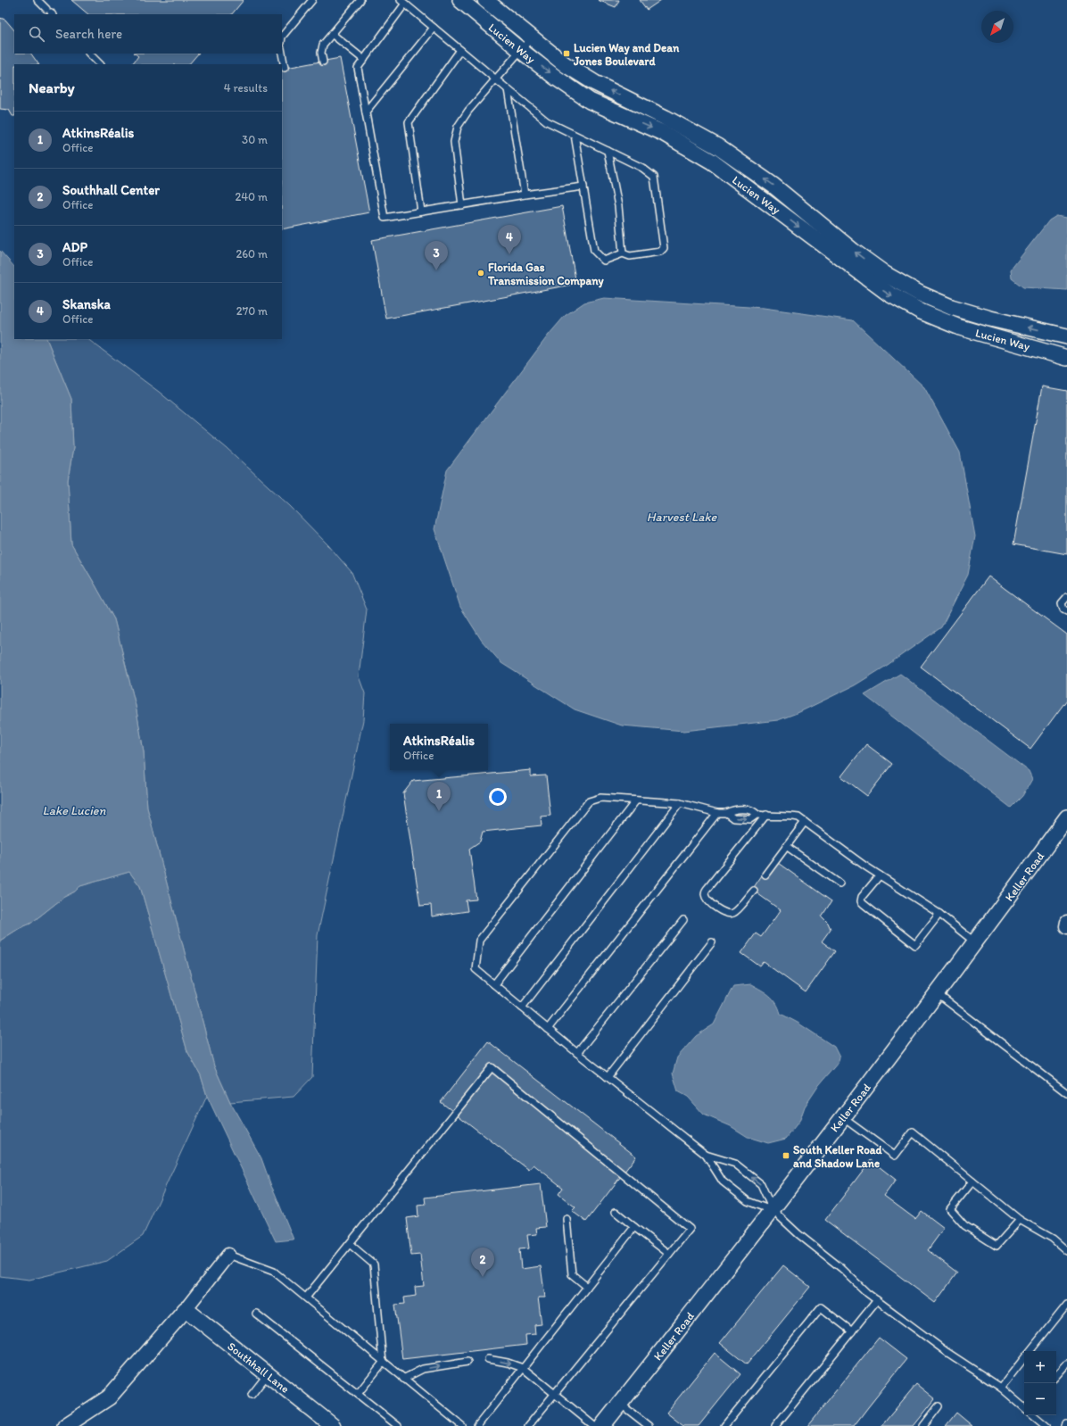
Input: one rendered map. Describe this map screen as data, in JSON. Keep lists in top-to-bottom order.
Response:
{
  "streets": {
    "street": ["Lucien Way", "Keller Road", "Southhall Lane"]
  },
  "water": ["Harvest Lake", "Lake Lucien"],
  "places": {
    "transit": ["Lucien Way and Dean Jones Boulevard", "South Keller Road and Shadow Lane"],
    "other": ["Florida Gas Transmission Company"]
  },
  "north": "bottom left",
  "page": {
    "search": "Search here",
    "heading": ["Nearby", "4 results"],
    "list": [
      {
        "mark": "1",
        "name": "AtkinsRéalis",
        "note": "Office",
        "value": "30 m"
      },
      {
        "mark": "2",
        "name": "Southhall Center",
        "note": "Office",
        "value": "240 m"
      },
      {
        "mark": "3",
        "name": "ADP",
        "note": "Office",
        "value": "260 m"
      },
      {
        "mark": "4",
        "name": "Skanska",
        "note": "Office",
        "value": "270 m"
      }
    ],
    "pins": [
      "4",
      "3",
      "1",
      "2"
    ],
    "popup": ["AtkinsRéalis", "Office"],
    "map_buttons": ["+", "−"]
  }
}
